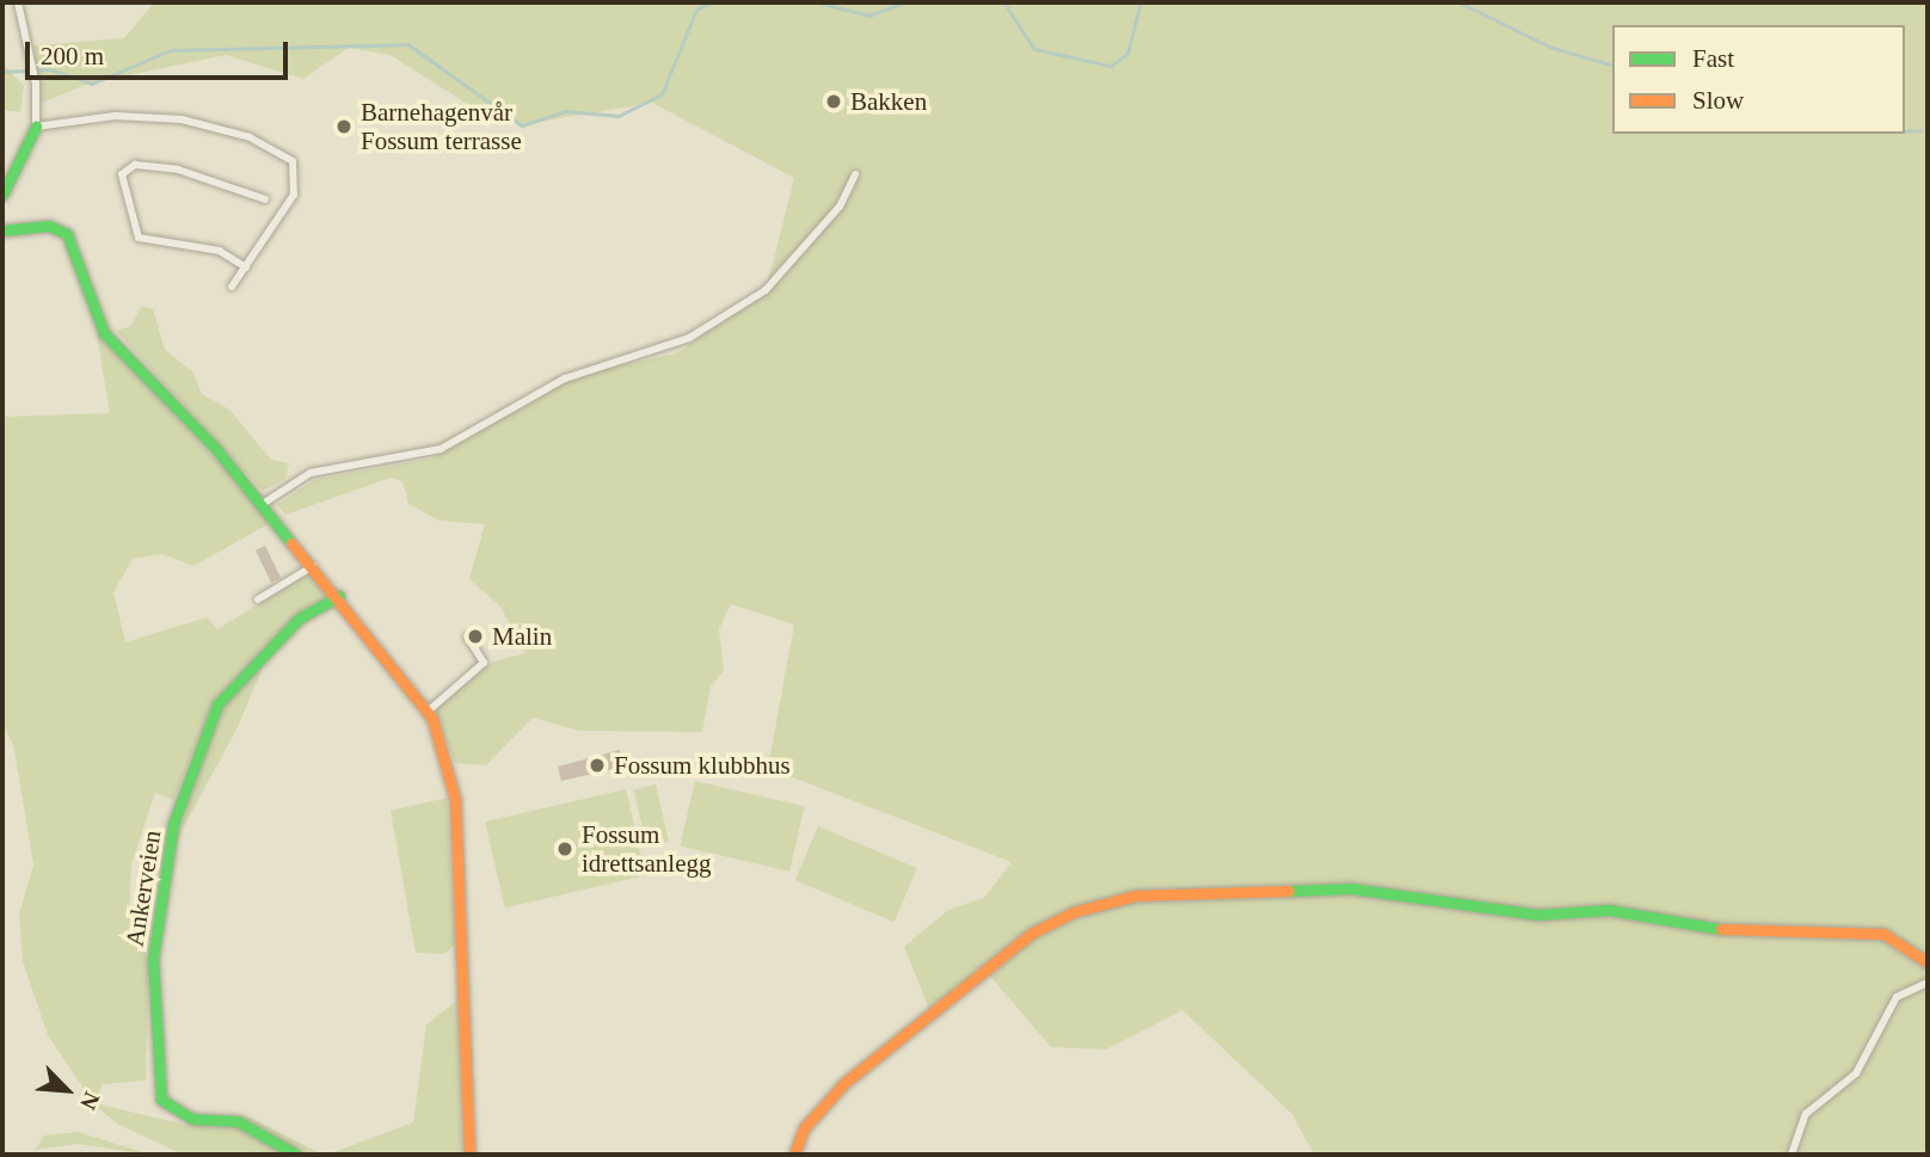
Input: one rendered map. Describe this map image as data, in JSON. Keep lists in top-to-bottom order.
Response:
{
  "streets": {
    "street": ["Ankerveien"]
  },
  "places": [
    "Bakken",
    "Barnehagenvår Fossum terrasse",
    "Malin",
    "Fossum klubbhus",
    "Fossum idrettsanlegg"
  ],
  "legend": ["Fast", "Slow"],
  "scale_bar": "200 m",
  "north": "bottom right"
}
